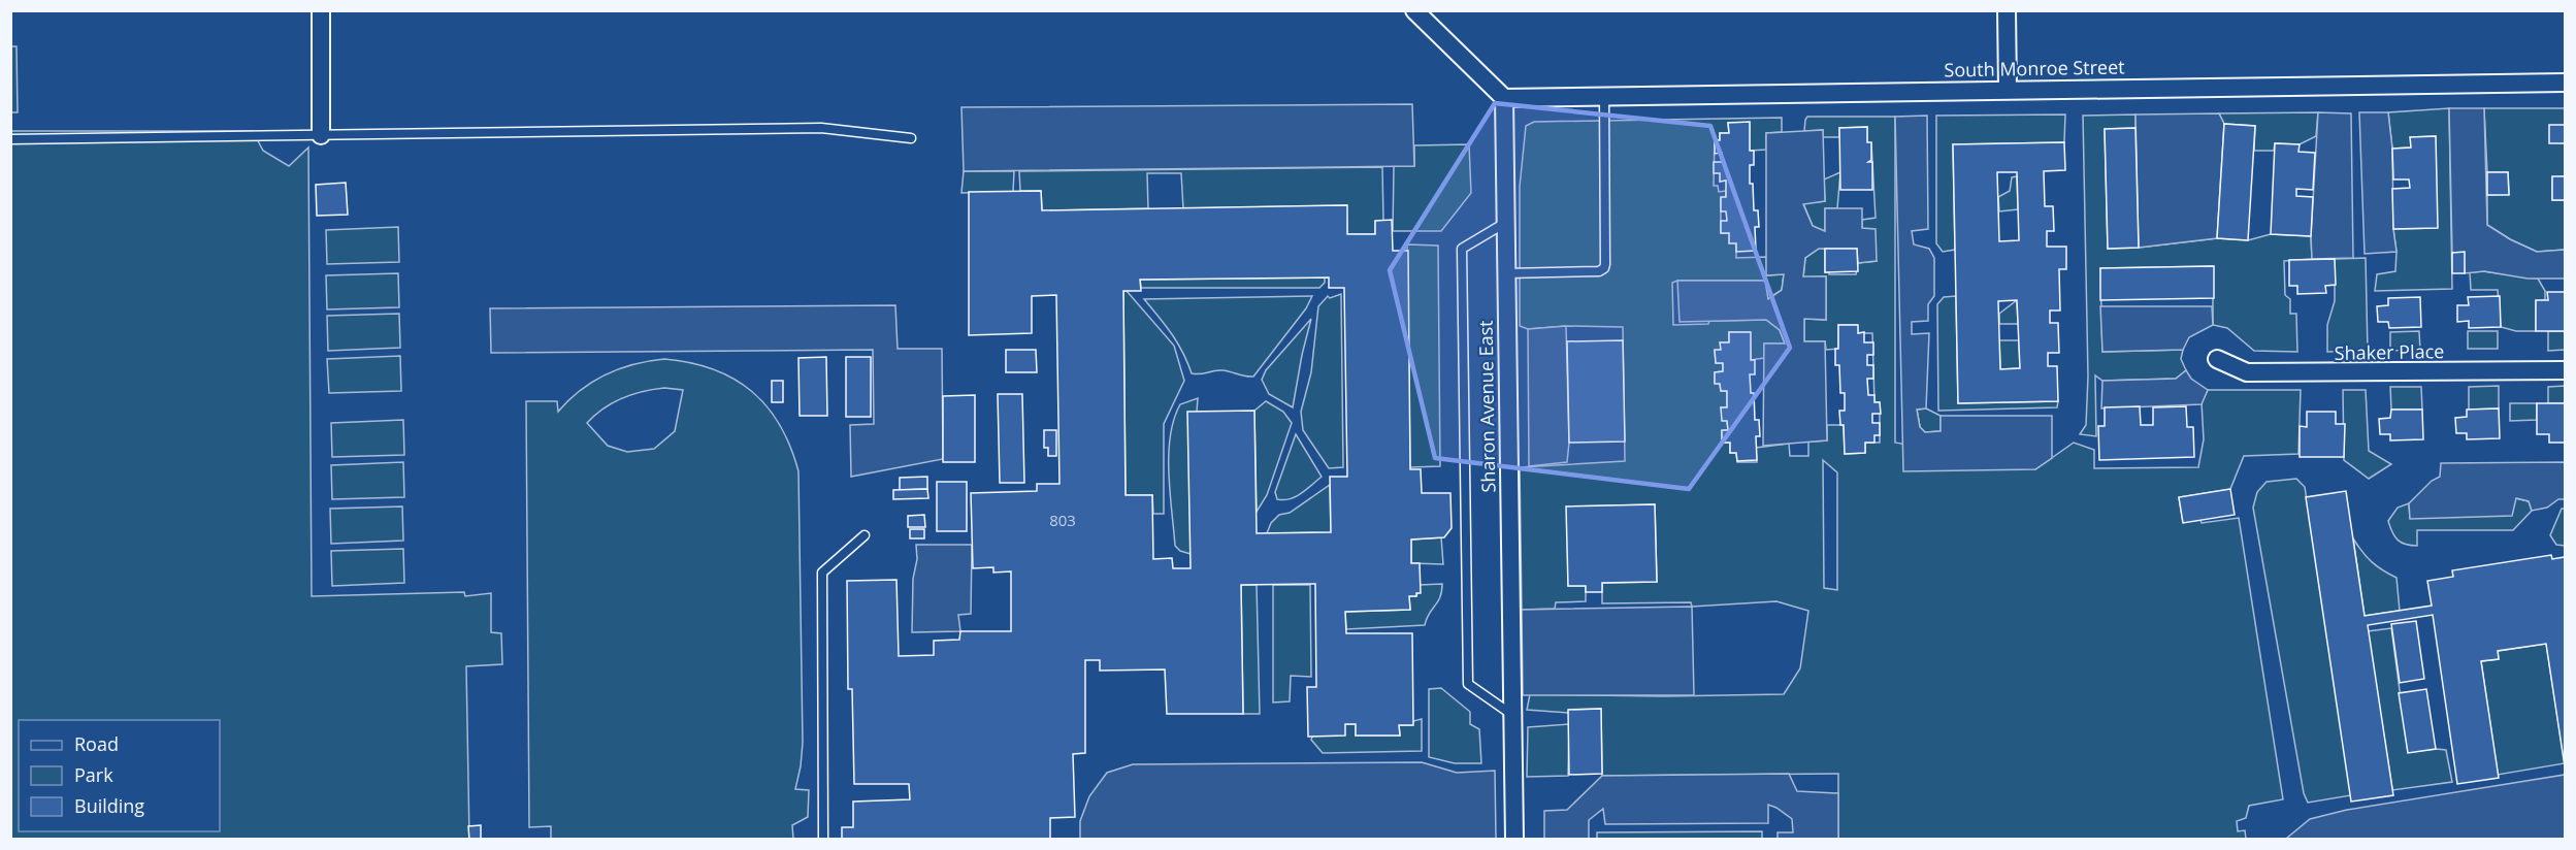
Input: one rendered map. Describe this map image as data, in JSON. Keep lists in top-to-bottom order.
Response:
{
  "streets": {
    "street": ["South Monroe Street", "Shaker Place", "Sharon Avenue East"]
  },
  "crossings": [
    ["South Monroe Street", "Sharon Avenue East"]
  ],
  "house_numbers": ["803"],
  "legend": ["Road", "Park", "Building"]
}
